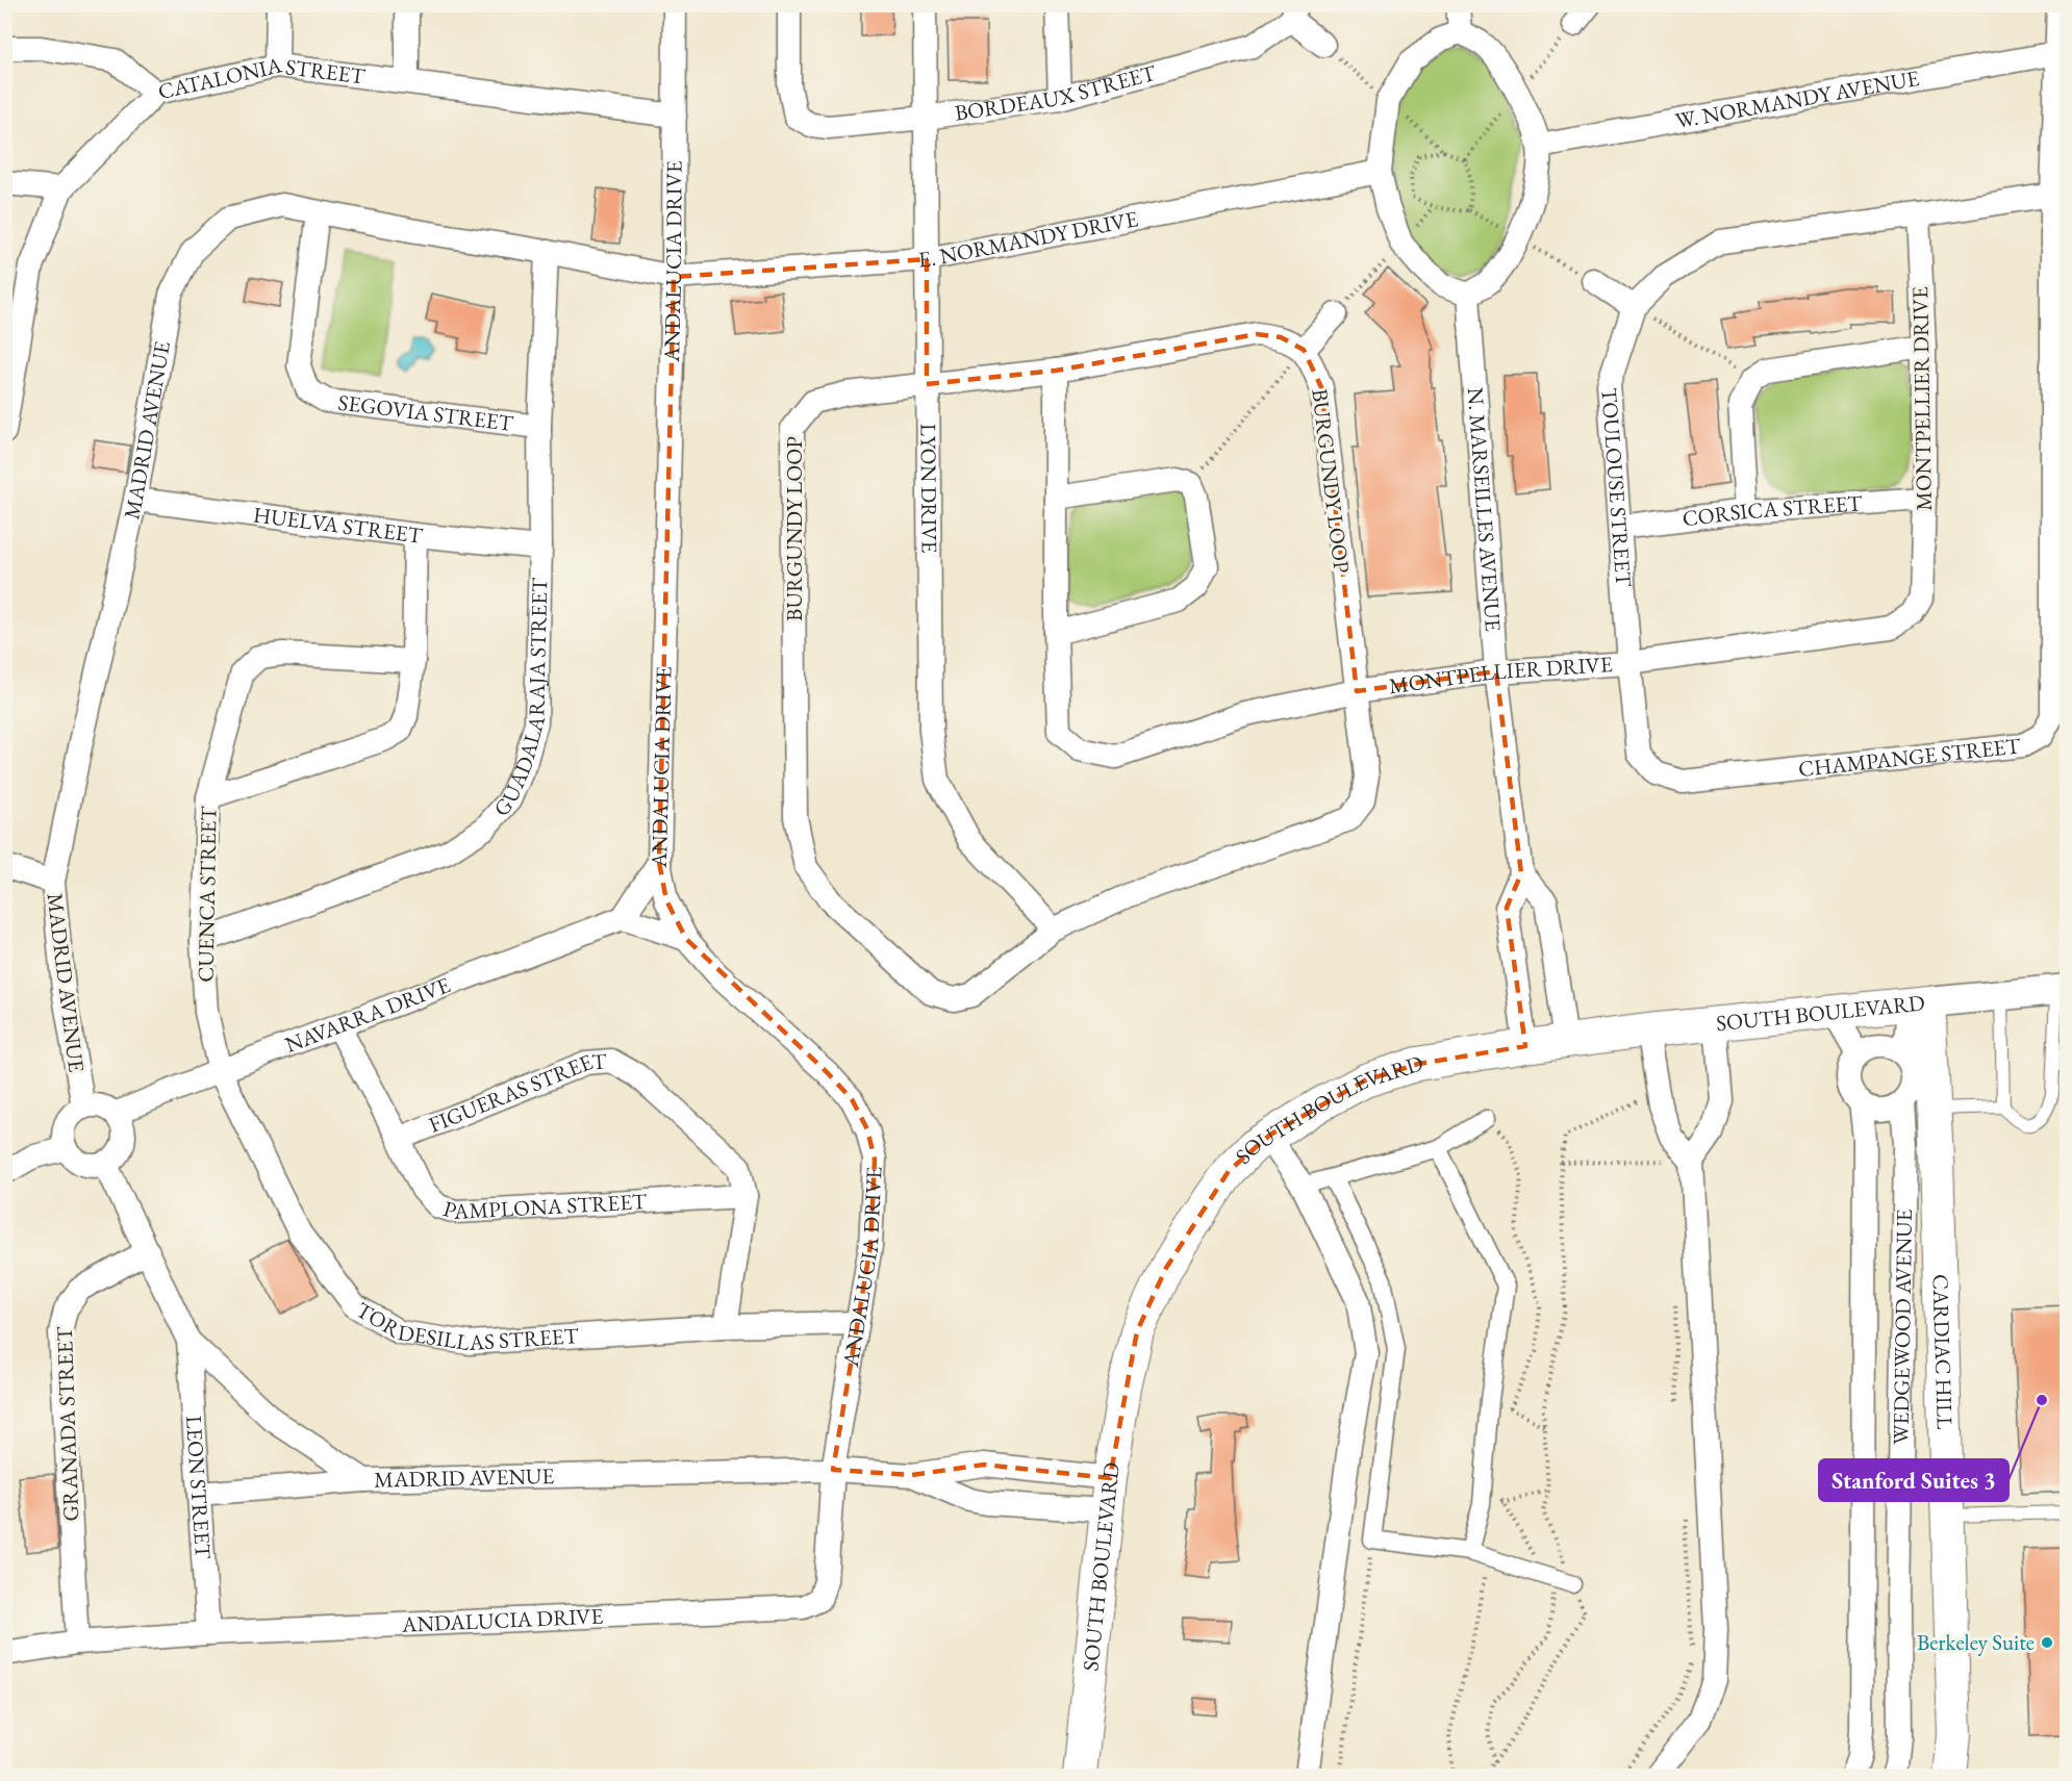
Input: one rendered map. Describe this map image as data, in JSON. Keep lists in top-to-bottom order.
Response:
{
  "streets": {
    "main road": ["SOUTH BOULEVARD", "CARDIAC HILL"],
    "street": [
      "CATALONIA STREET",
      "BORDEAUX STREET",
      "W. NORMANDY AVENUE",
      "E. NORMANDY DRIVE",
      "ANDALUCIA DRIVE",
      "MONTPELLIER DRIVE",
      "SEGOVIA STREET",
      "MADRID AVENUE",
      "BURGUNDY LOOP",
      "LYON DRIVE",
      "TOULOUSE STREET",
      "N. MARSEILLES AVENUE",
      "CORSICA STREET",
      "HUELVA STREET",
      "GUADALARAJA STREET",
      "CHAMPANGE STREET",
      "CUENCA STREET",
      "NAVARRA DRIVE",
      "FIGUERAS STREET",
      "PAMPLONA STREET",
      "TORDESILLAS STREET",
      "WEDGEWOOD AVENUE",
      "GRANADA STREET",
      "LEON STREET"
    ]
  },
  "crossings": [
    ["CATALONIA STREET", "ANDALUCIA DRIVE"],
    ["BORDEAUX STREET", "LYON DRIVE"],
    ["W. NORMANDY AVENUE", "CHAMPANGE STREET"],
    ["E. NORMANDY DRIVE", "ANDALUCIA DRIVE"],
    ["E. NORMANDY DRIVE", "MADRID AVENUE"],
    ["E. NORMANDY DRIVE", "LYON DRIVE"],
    ["ANDALUCIA DRIVE", "MADRID AVENUE"],
    ["ANDALUCIA DRIVE", "TORDESILLAS STREET"],
    ["ANDALUCIA DRIVE", "GRANADA STREET"],
    ["ANDALUCIA DRIVE", "LEON STREET"],
    ["MONTPELLIER DRIVE", "BURGUNDY LOOP"],
    ["MONTPELLIER DRIVE", "TOULOUSE STREET"],
    ["MONTPELLIER DRIVE", "N. MARSEILLES AVENUE"],
    ["MONTPELLIER DRIVE", "CORSICA STREET"],
    ["SEGOVIA STREET", "MADRID AVENUE"],
    ["SEGOVIA STREET", "GUADALARAJA STREET"],
    ["MADRID AVENUE", "HUELVA STREET"],
    ["MADRID AVENUE", "GUADALARAJA STREET"],
    ["MADRID AVENUE", "NAVARRA DRIVE"],
    ["MADRID AVENUE", "GRANADA STREET"],
    ["MADRID AVENUE", "LEON STREET"],
    ["BURGUNDY LOOP", "LYON DRIVE"],
    ["TOULOUSE STREET", "CORSICA STREET"],
    ["TOULOUSE STREET", "CHAMPANGE STREET"],
    ["HUELVA STREET", "GUADALARAJA STREET"],
    ["GUADALARAJA STREET", "CUENCA STREET"],
    ["CUENCA STREET", "NAVARRA DRIVE"],
    ["CUENCA STREET", "TORDESILLAS STREET"],
    ["SOUTH BOULEVARD", "WEDGEWOOD AVENUE"],
    ["SOUTH BOULEVARD", "CARDIAC HILL"],
    ["NAVARRA DRIVE", "PAMPLONA STREET"],
    ["NAVARRA DRIVE", "TORDESILLAS STREET"],
    ["FIGUERAS STREET", "PAMPLONA STREET"],
    ["FIGUERAS STREET", "TORDESILLAS STREET"],
    ["WEDGEWOOD AVENUE", "CARDIAC HILL"]
  ],
  "places": ["Stanford Suites 3", "Berkeley Suite"]
}
